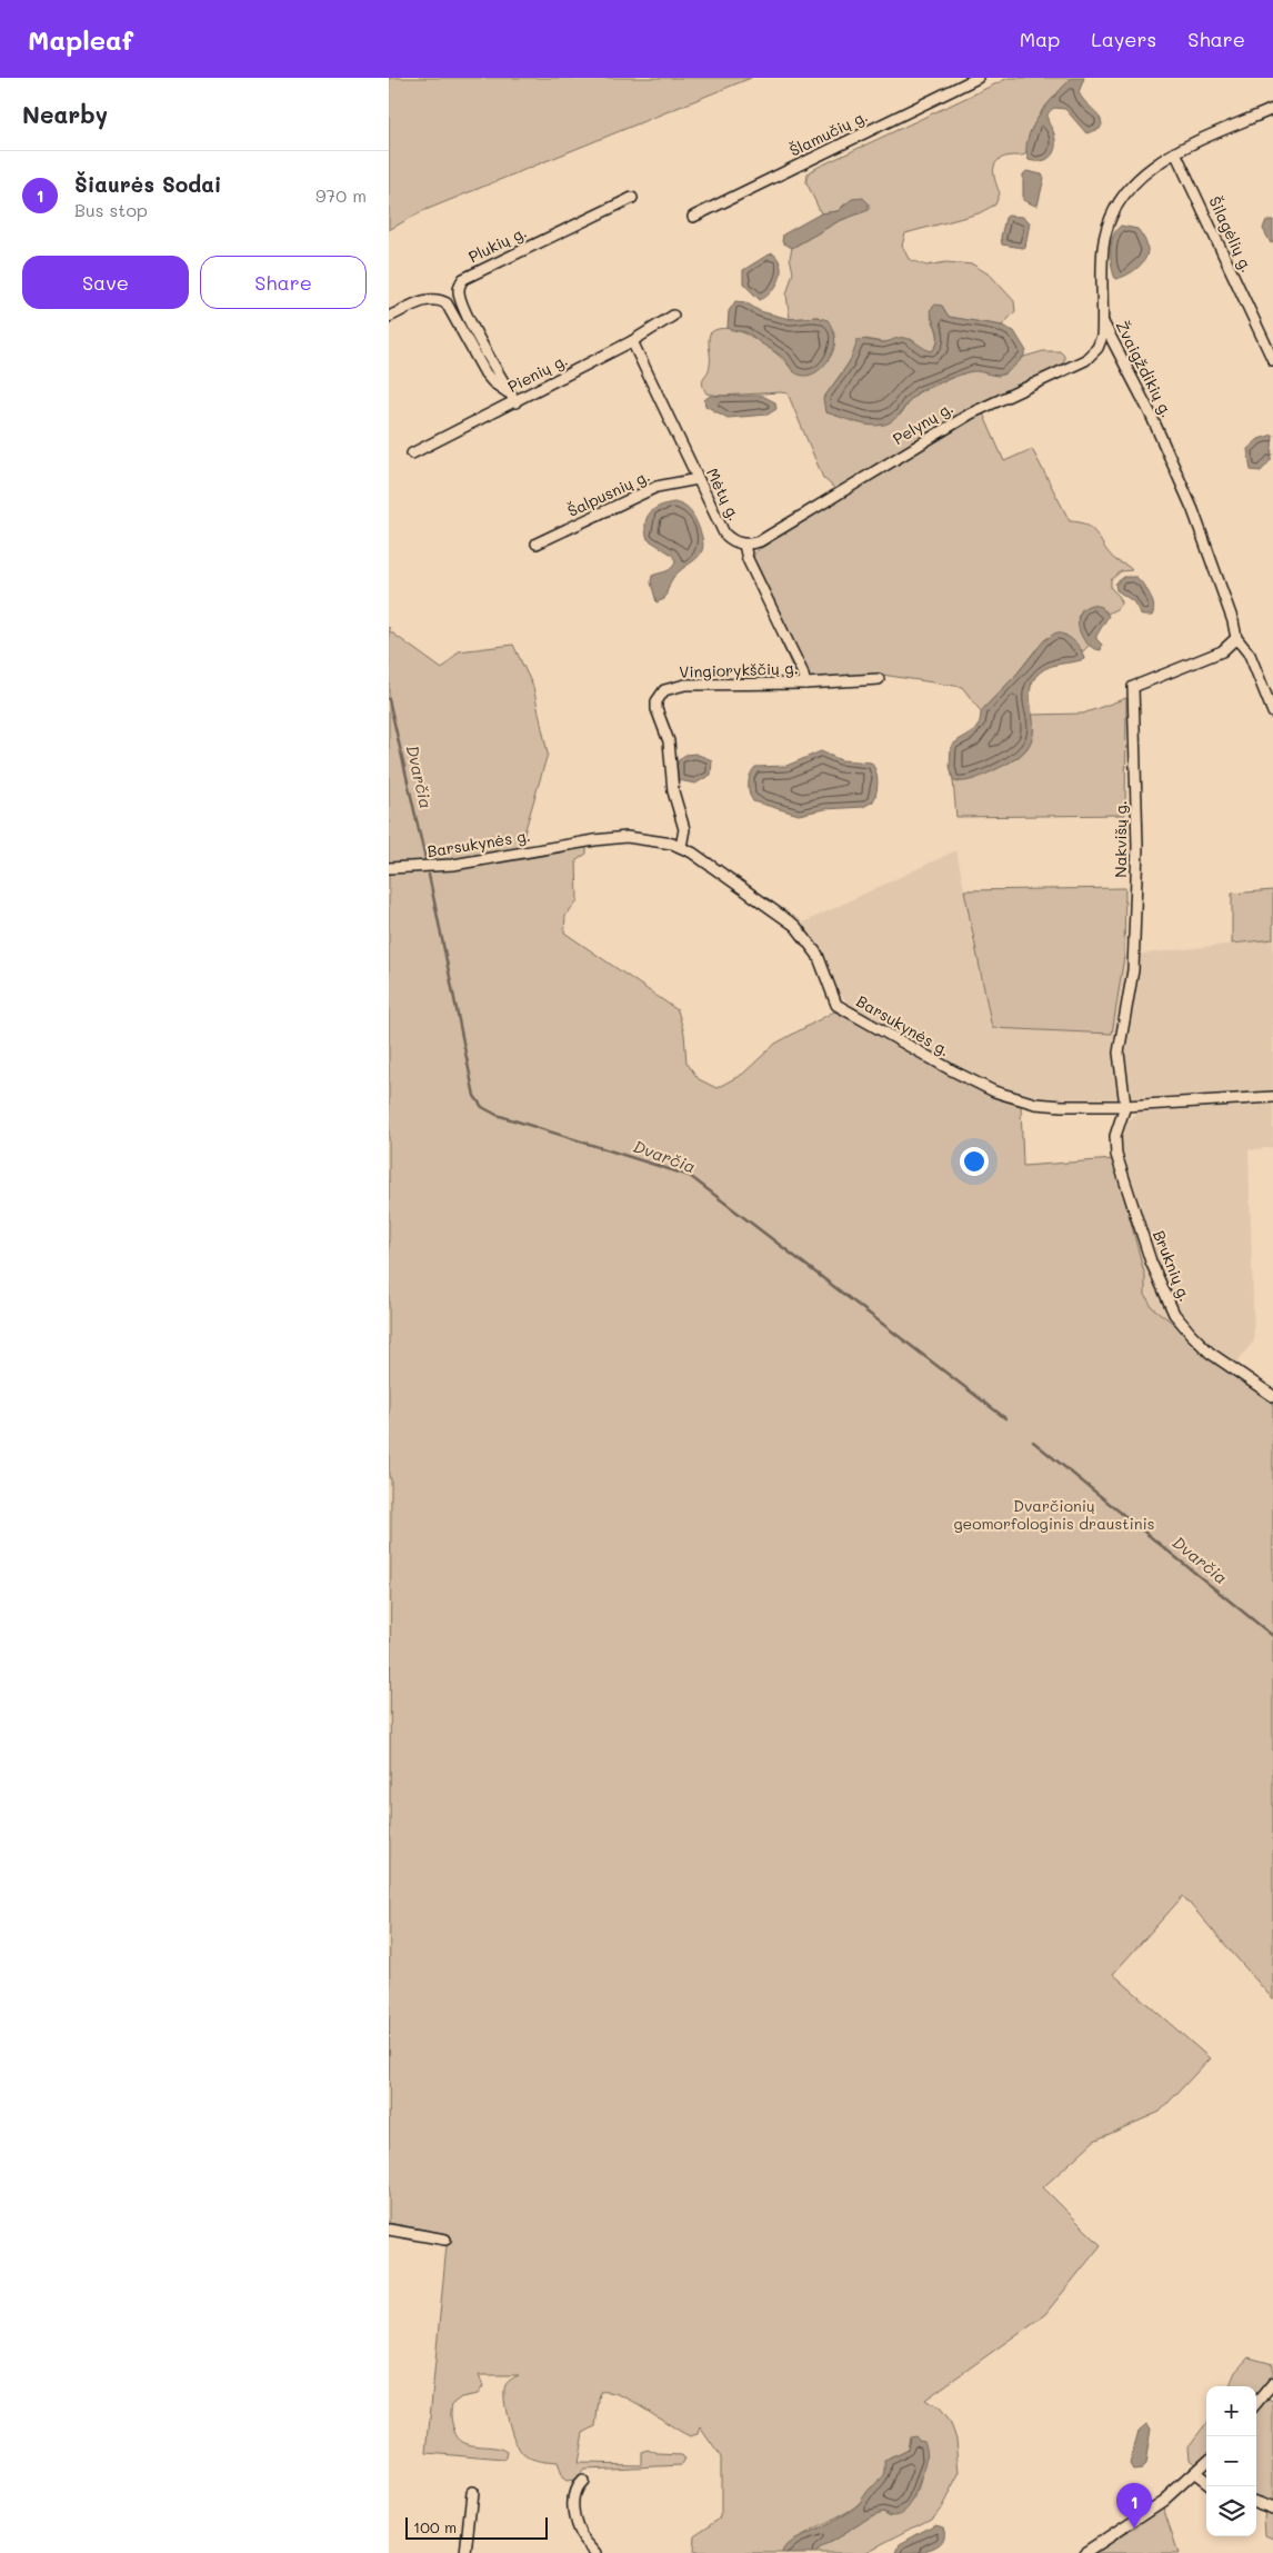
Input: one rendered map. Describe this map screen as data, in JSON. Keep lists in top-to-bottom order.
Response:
{
  "streets": {
    "street": [
      "Šlamučių g.",
      "Šilagėlių g.",
      "Plukių g.",
      "Žvaigždikių g.",
      "Pienių g.",
      "Pelynų g.",
      "Šalpusnių g.",
      "Mėtų g.",
      "Vingiorykščių g.",
      "Nakvišų g.",
      "Barsukynės g.",
      "Bruknių g."
    ]
  },
  "crossings": [
    ["Šilagėlių g.", "Žvaigždikių g."],
    ["Plukių g.", "Pienių g."],
    ["Žvaigždikių g.", "Pelynų g."],
    ["Žvaigždikių g.", "Nakvišų g."],
    ["Pienių g.", "Mėtų g."],
    ["Pelynų g.", "Mėtų g."],
    ["Šalpusnių g.", "Mėtų g."],
    ["Vingiorykščių g.", "Barsukynės g."],
    ["Nakvišų g.", "Barsukynės g."],
    ["Nakvišų g.", "Bruknių g."],
    ["Barsukynės g.", "Bruknių g."]
  ],
  "water": ["Dvarčia"],
  "parks": ["Dvarčionių geomorfologinis draustinis"],
  "scale_bar": "100 m",
  "page": {
    "header": "Mapleaf",
    "nav": ["Map", "Layers", "Share"],
    "heading": "Nearby",
    "list": [
      {
        "mark": "1",
        "name": "Šiaurės Sodai",
        "note": "Bus stop",
        "value": "970 m"
      }
    ],
    "buttons": ["Save", "Share"],
    "map_buttons": ["+", "−"],
    "pins": "1",
    "scale": "100 m"
  }
}
